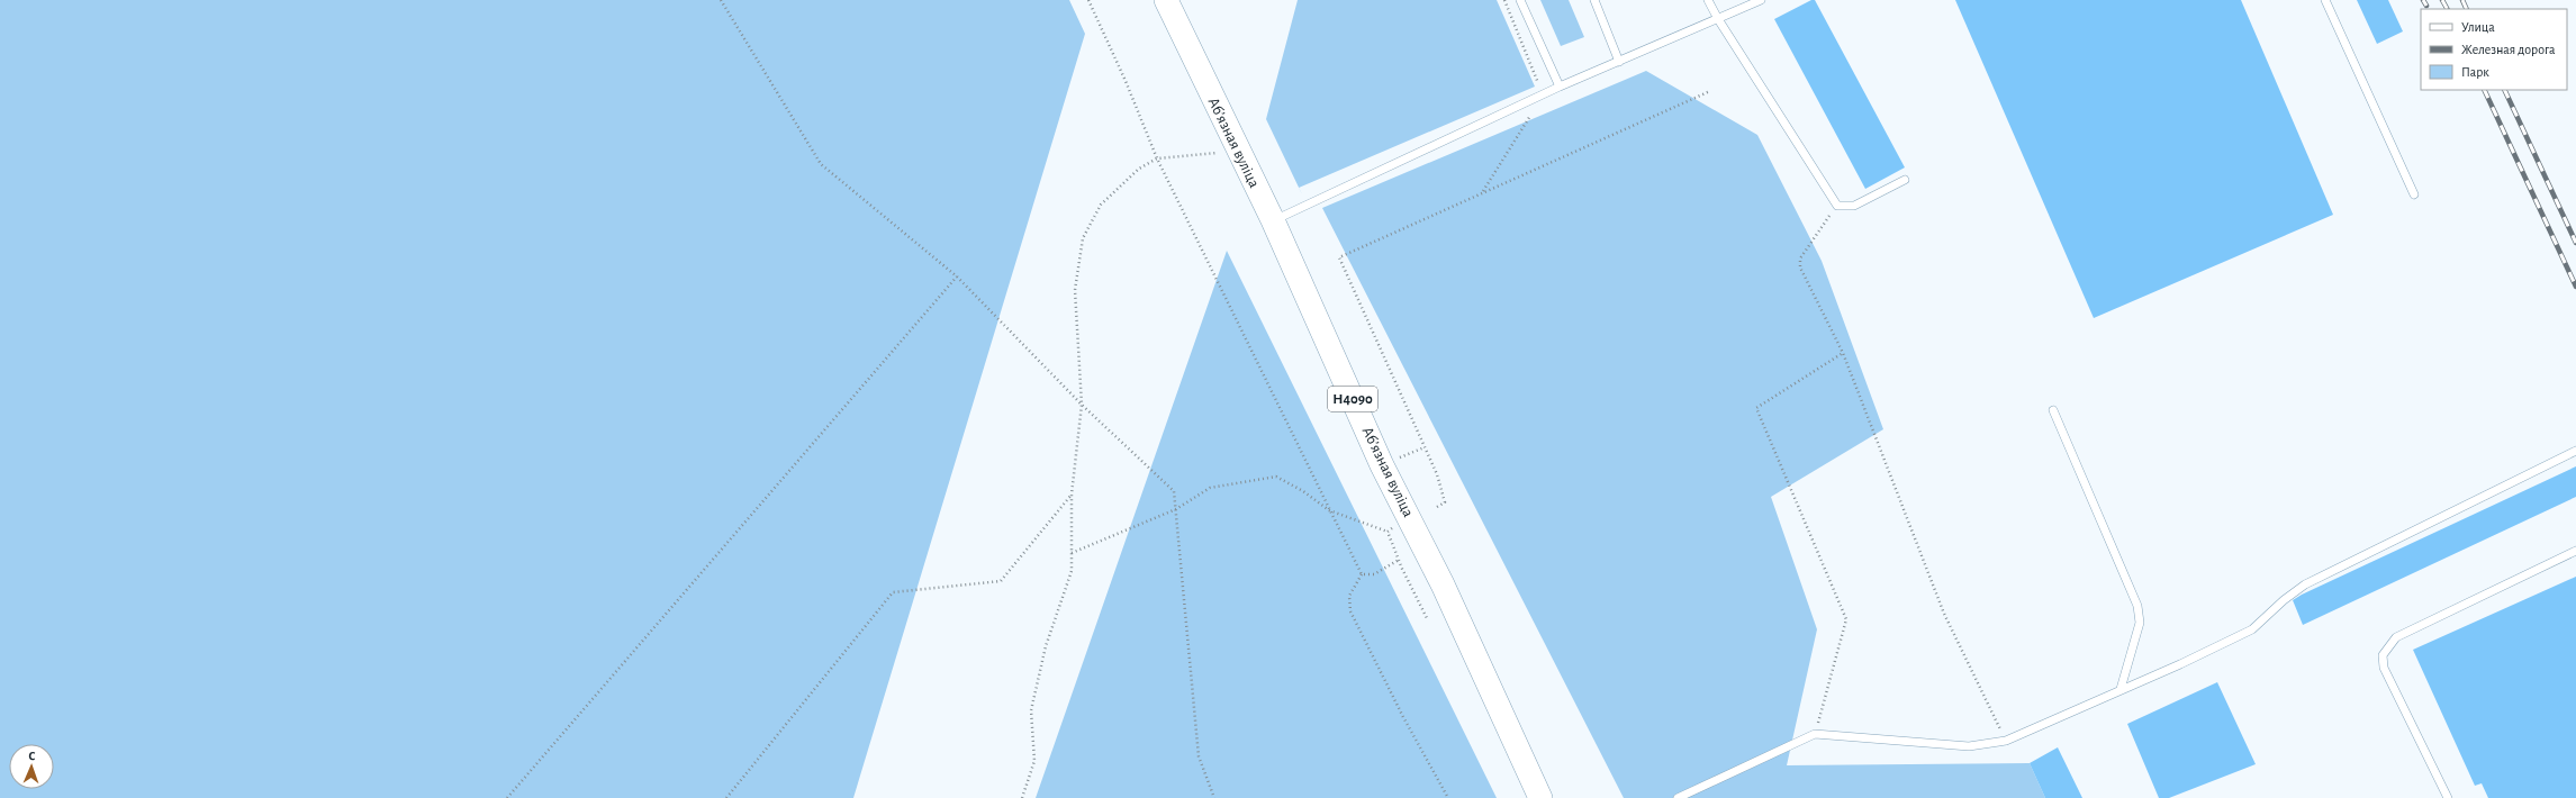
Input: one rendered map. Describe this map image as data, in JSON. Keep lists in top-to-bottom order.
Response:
{
  "streets": {
    "main road": ["Абʼязная вуліца", "Н4090"]
  },
  "legend": ["Улица", "Железная дорога", "Парк"],
  "north": "top"
}
